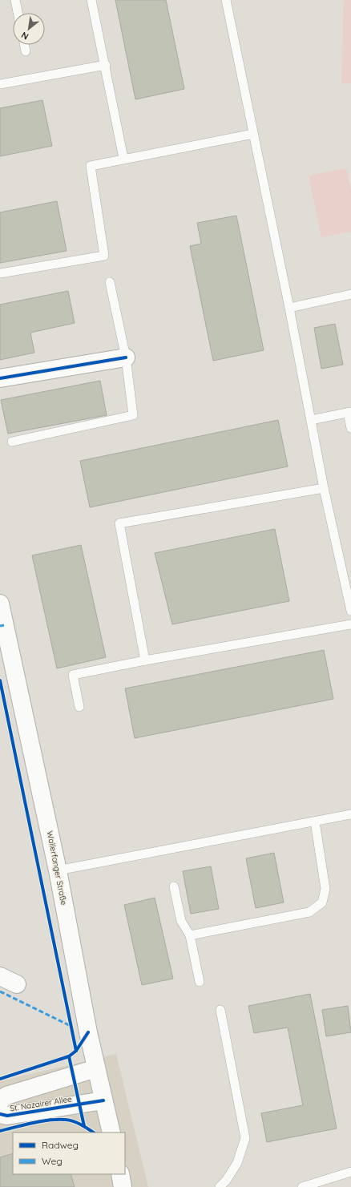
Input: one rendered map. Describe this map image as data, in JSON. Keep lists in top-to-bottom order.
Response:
{
  "streets": {
    "main road": ["Wallerfanger Straße", "St. Nazairer Allee"]
  },
  "crossings": [
    ["Wallerfanger Straße", "St. Nazairer Allee"]
  ],
  "legend": ["Radweg", "Weg"],
  "north": "bottom left"
}
